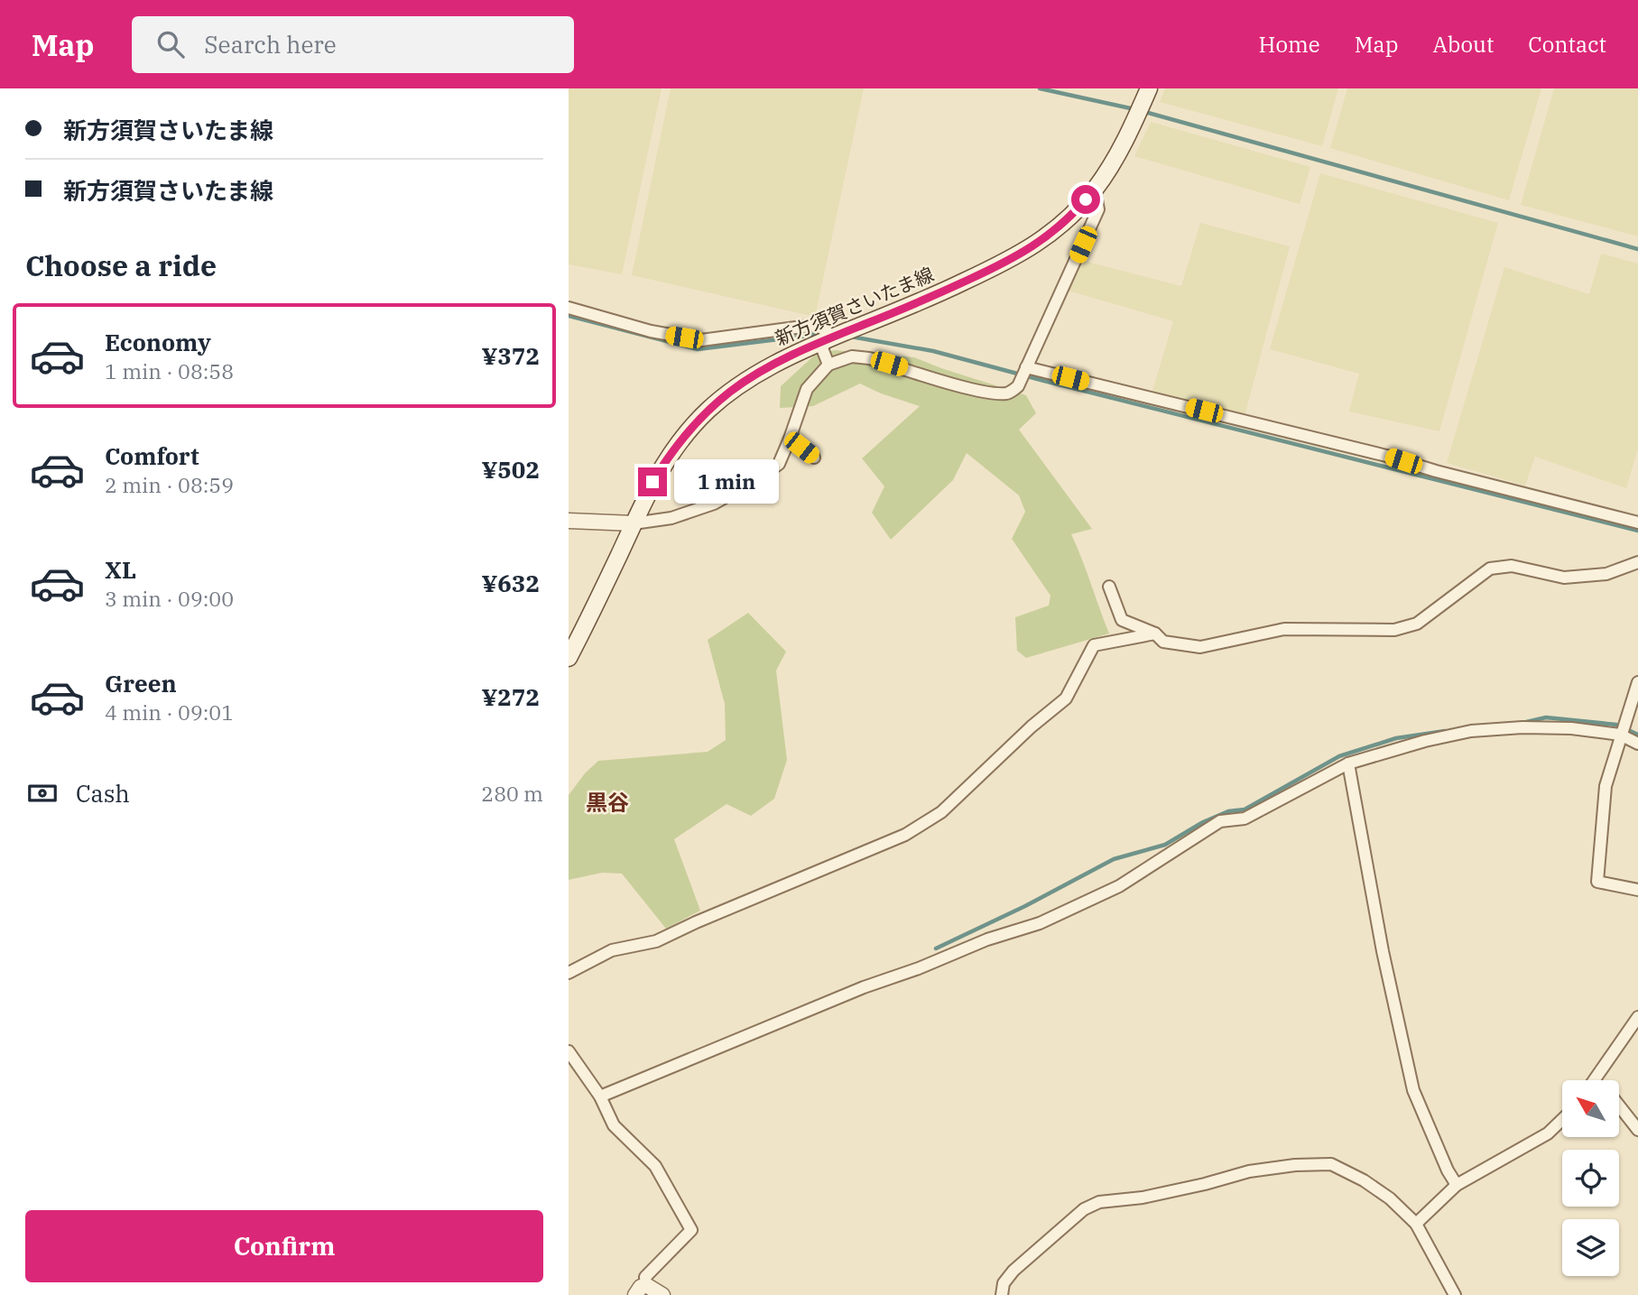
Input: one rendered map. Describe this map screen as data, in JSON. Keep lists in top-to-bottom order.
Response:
{
  "streets": {
    "main road": ["新方須賀さいたま線"]
  },
  "districts": ["黒谷"],
  "north": "top left",
  "page": {
    "header": "Map",
    "search": "Search here",
    "nav": [
      "Home",
      "Map",
      "About",
      "Contact"
    ],
    "banner": ["新方須賀さいたま線", "新方須賀さいたま線"],
    "heading": "Choose a ride",
    "list": [
      {
        "name": "Economy",
        "note": "1 min · 08:58",
        "value": "¥372"
      },
      {
        "name": "Comfort",
        "note": "2 min · 08:59",
        "value": "¥502"
      },
      {
        "name": "XL",
        "note": "3 min · 09:00",
        "value": "¥632"
      },
      {
        "name": "Green",
        "note": "4 min · 09:01",
        "value": "¥272"
      }
    ],
    "bubble": "1 min",
    "pay": ["Cash", "280 m"],
    "buttons": "Confirm"
  }
}
